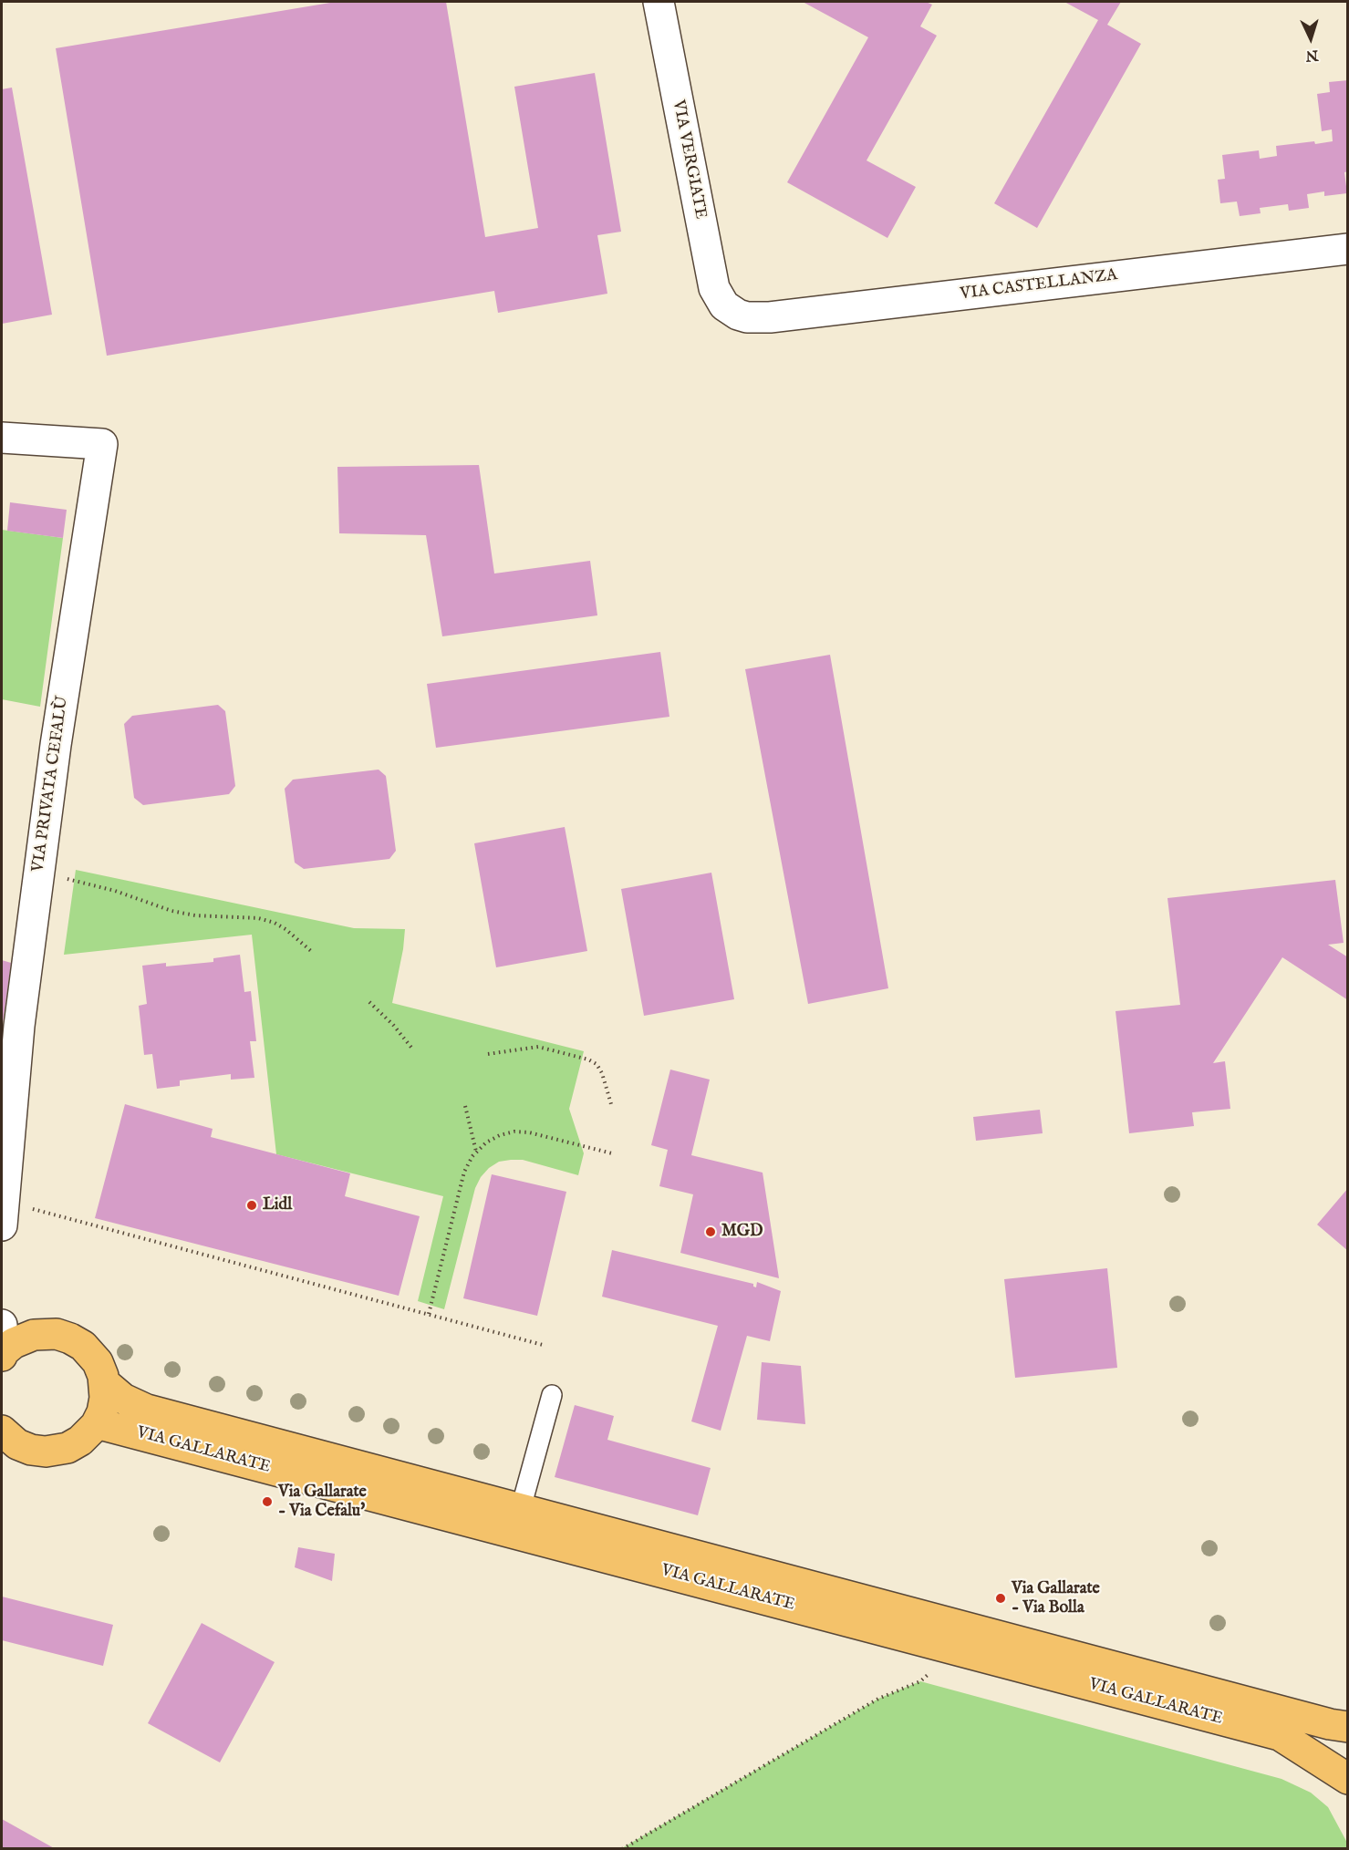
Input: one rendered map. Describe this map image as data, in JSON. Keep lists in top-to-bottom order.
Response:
{
  "streets": {
    "main road": ["VIA GALLARATE"],
    "street": ["VIA VERGIATE", "VIA CASTELLANZA", "VIA PRIVATA CEFALÙ"]
  },
  "crossings": [
    ["VIA VERGIATE", "VIA CASTELLANZA"]
  ],
  "places": [
    "Lidl",
    "MGD",
    "Via Gallarate - Via Cefalu'",
    "Via Gallarate - Via Bolla"
  ],
  "north": "bottom"
}
